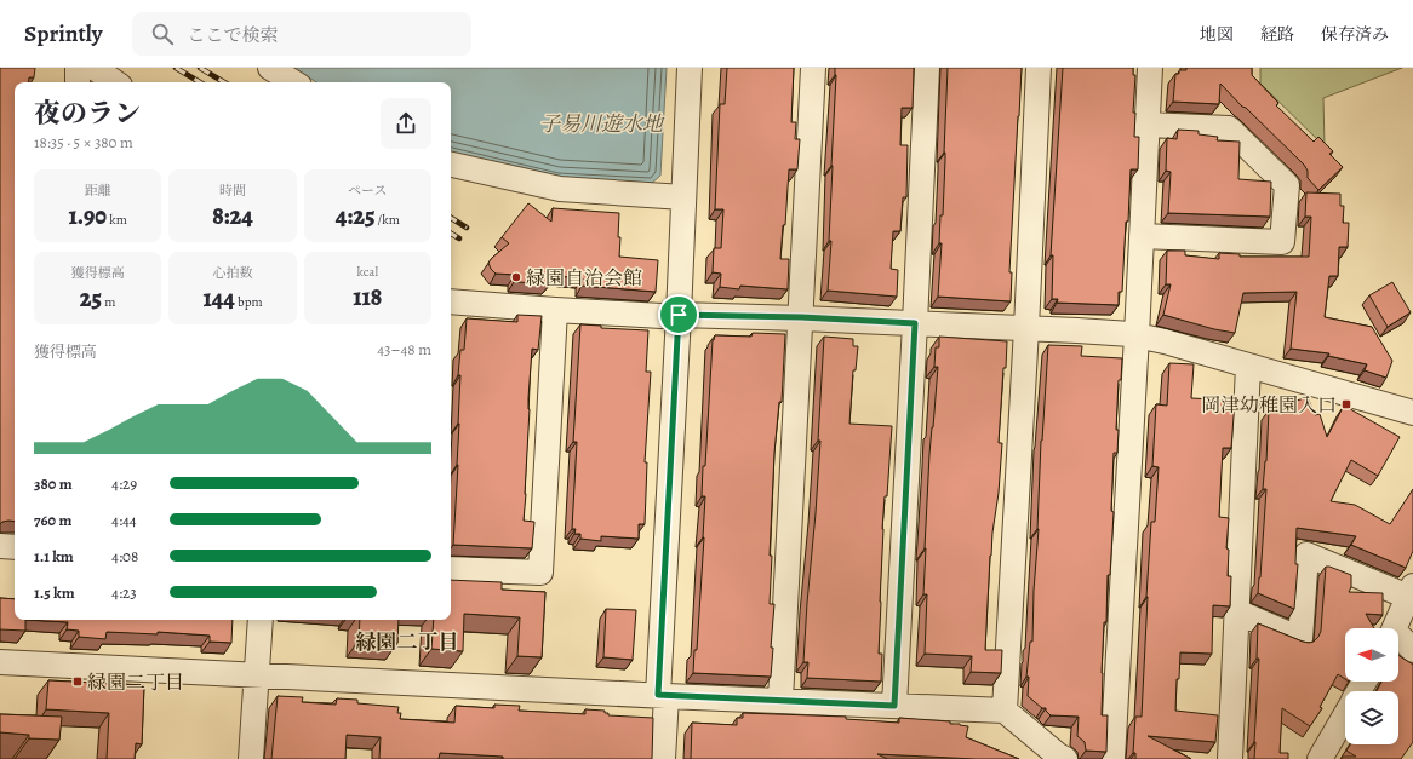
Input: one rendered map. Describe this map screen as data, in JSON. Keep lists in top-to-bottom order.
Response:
{
  "districts": ["緑園二丁目"],
  "water": ["子易川遊水地"],
  "places": {
    "other": ["緑園自治会館"],
    "transit": ["岡津幼稚園入口", "緑園二丁目"]
  },
  "north": "left",
  "page": {
    "header": "Sprintly",
    "search": "ここで検索",
    "nav": ["地図", "経路", "保存済み"],
    "heading": ["夜のラン", "18:35 · 5 × 380 m"],
    "stats": [
      ["距離", "1.90 km"],
      ["時間", "8:24"],
      ["ペース", "4:25 /km"],
      ["獲得標高", "25 m"],
      ["心拍数", "144 bpm"],
      ["kcal", "118"]
    ],
    "chart": ["獲得標高", "43–48 m"],
    "list": [
      {
        "name": "380 m",
        "note": "4:29"
      },
      {
        "name": "760 m",
        "note": "4:44"
      },
      {
        "name": "1.1 km",
        "note": "4:08"
      },
      {
        "name": "1.5 km",
        "note": "4:23"
      }
    ]
  }
}
